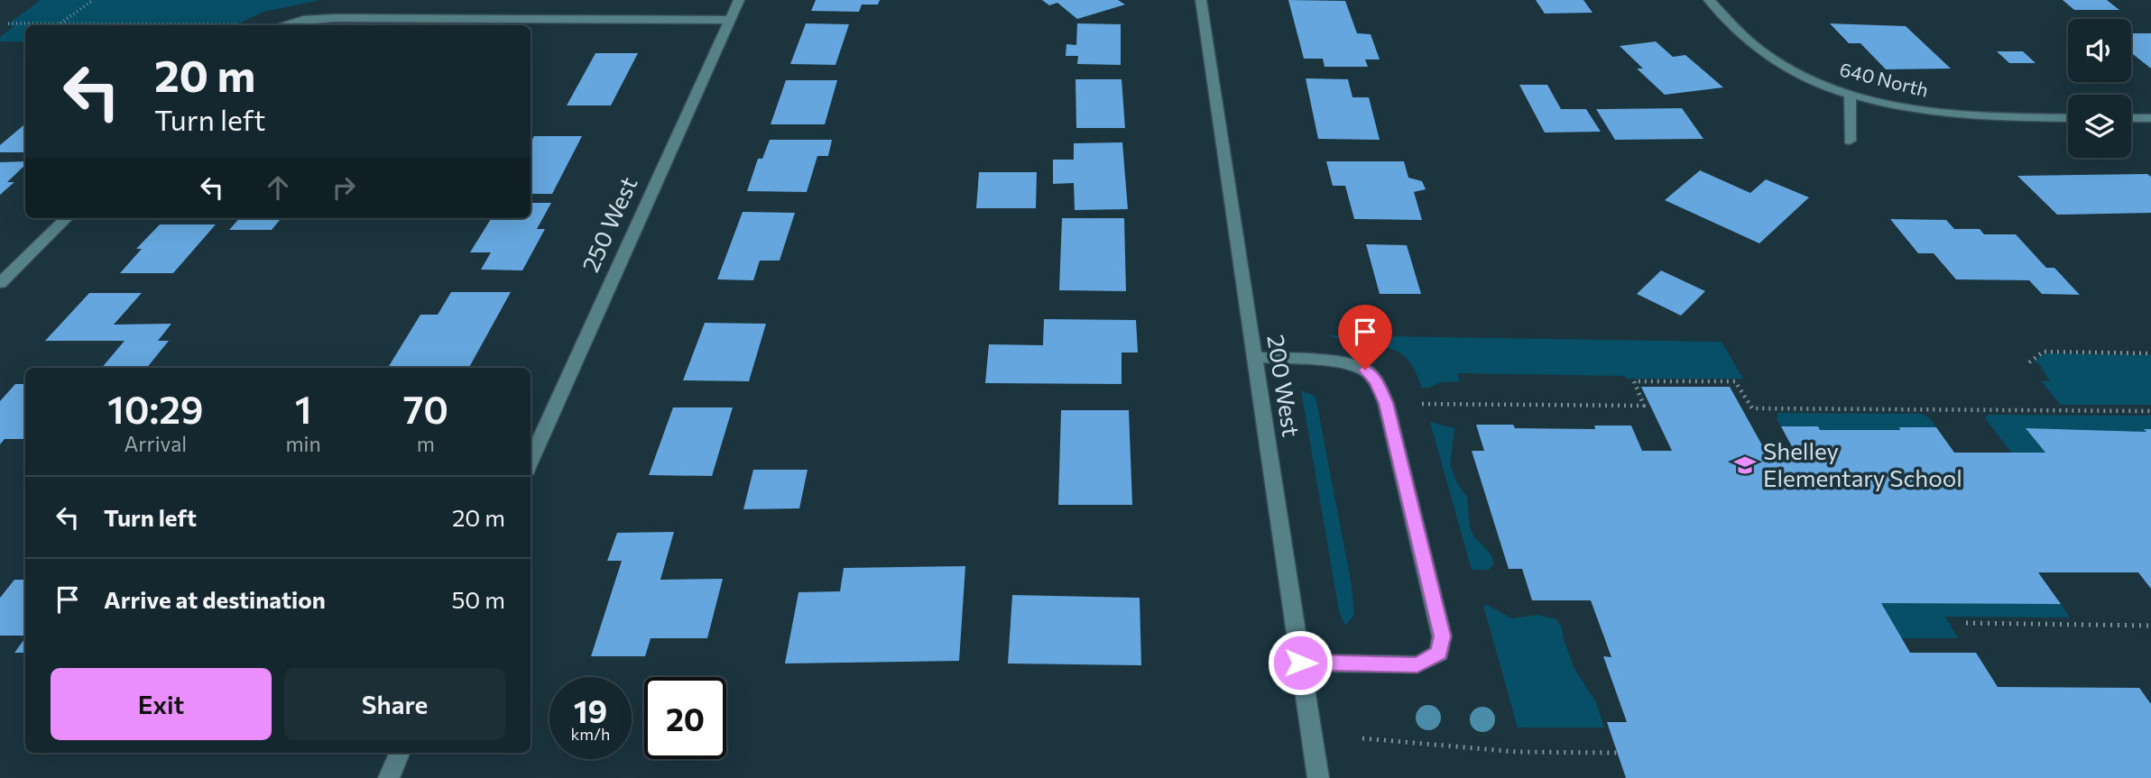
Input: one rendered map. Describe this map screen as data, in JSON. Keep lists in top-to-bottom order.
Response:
{
  "streets": {
    "street": ["640 North", "250 West", "200 West"]
  },
  "places": {
    "school or university": ["Shelley Elementary School"]
  },
  "page": {
    "turn": ["20 m", "Turn left"],
    "eta": [
      "10:29",
      "Arrival",
      "1",
      "min",
      "70",
      "m"
    ],
    "list": [
      {
        "name": "Turn left",
        "value": "20 m"
      },
      {
        "name": "Arrive at destination",
        "value": "50 m"
      }
    ],
    "buttons": ["Exit", "Share"],
    "speed": "19 km/h",
    "limit": "20"
  }
}
